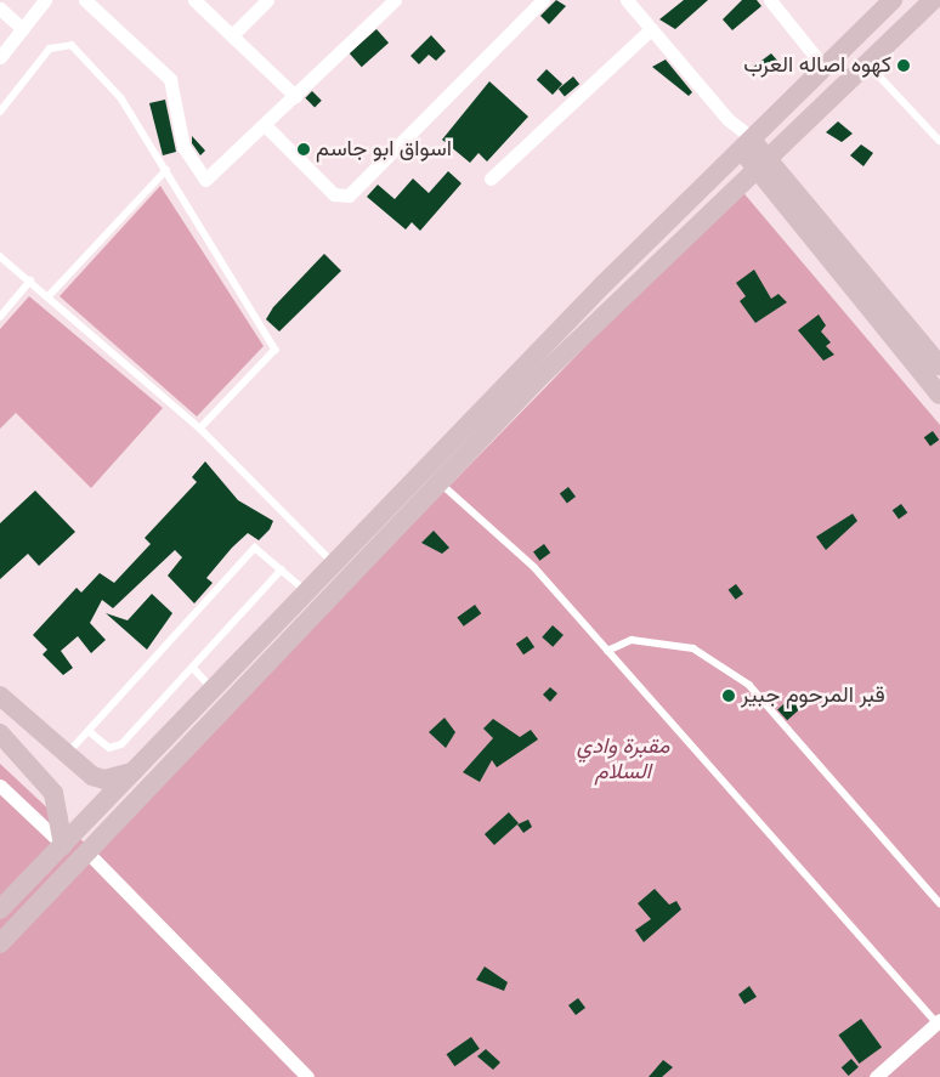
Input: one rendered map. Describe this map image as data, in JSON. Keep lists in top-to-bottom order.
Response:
{
  "parks": ["مقبرة وادي السلام"],
  "places": ["كهوه اصاله العرب", "اسواق ابو جاسم", "قبر المرحوم جبير"]
}
